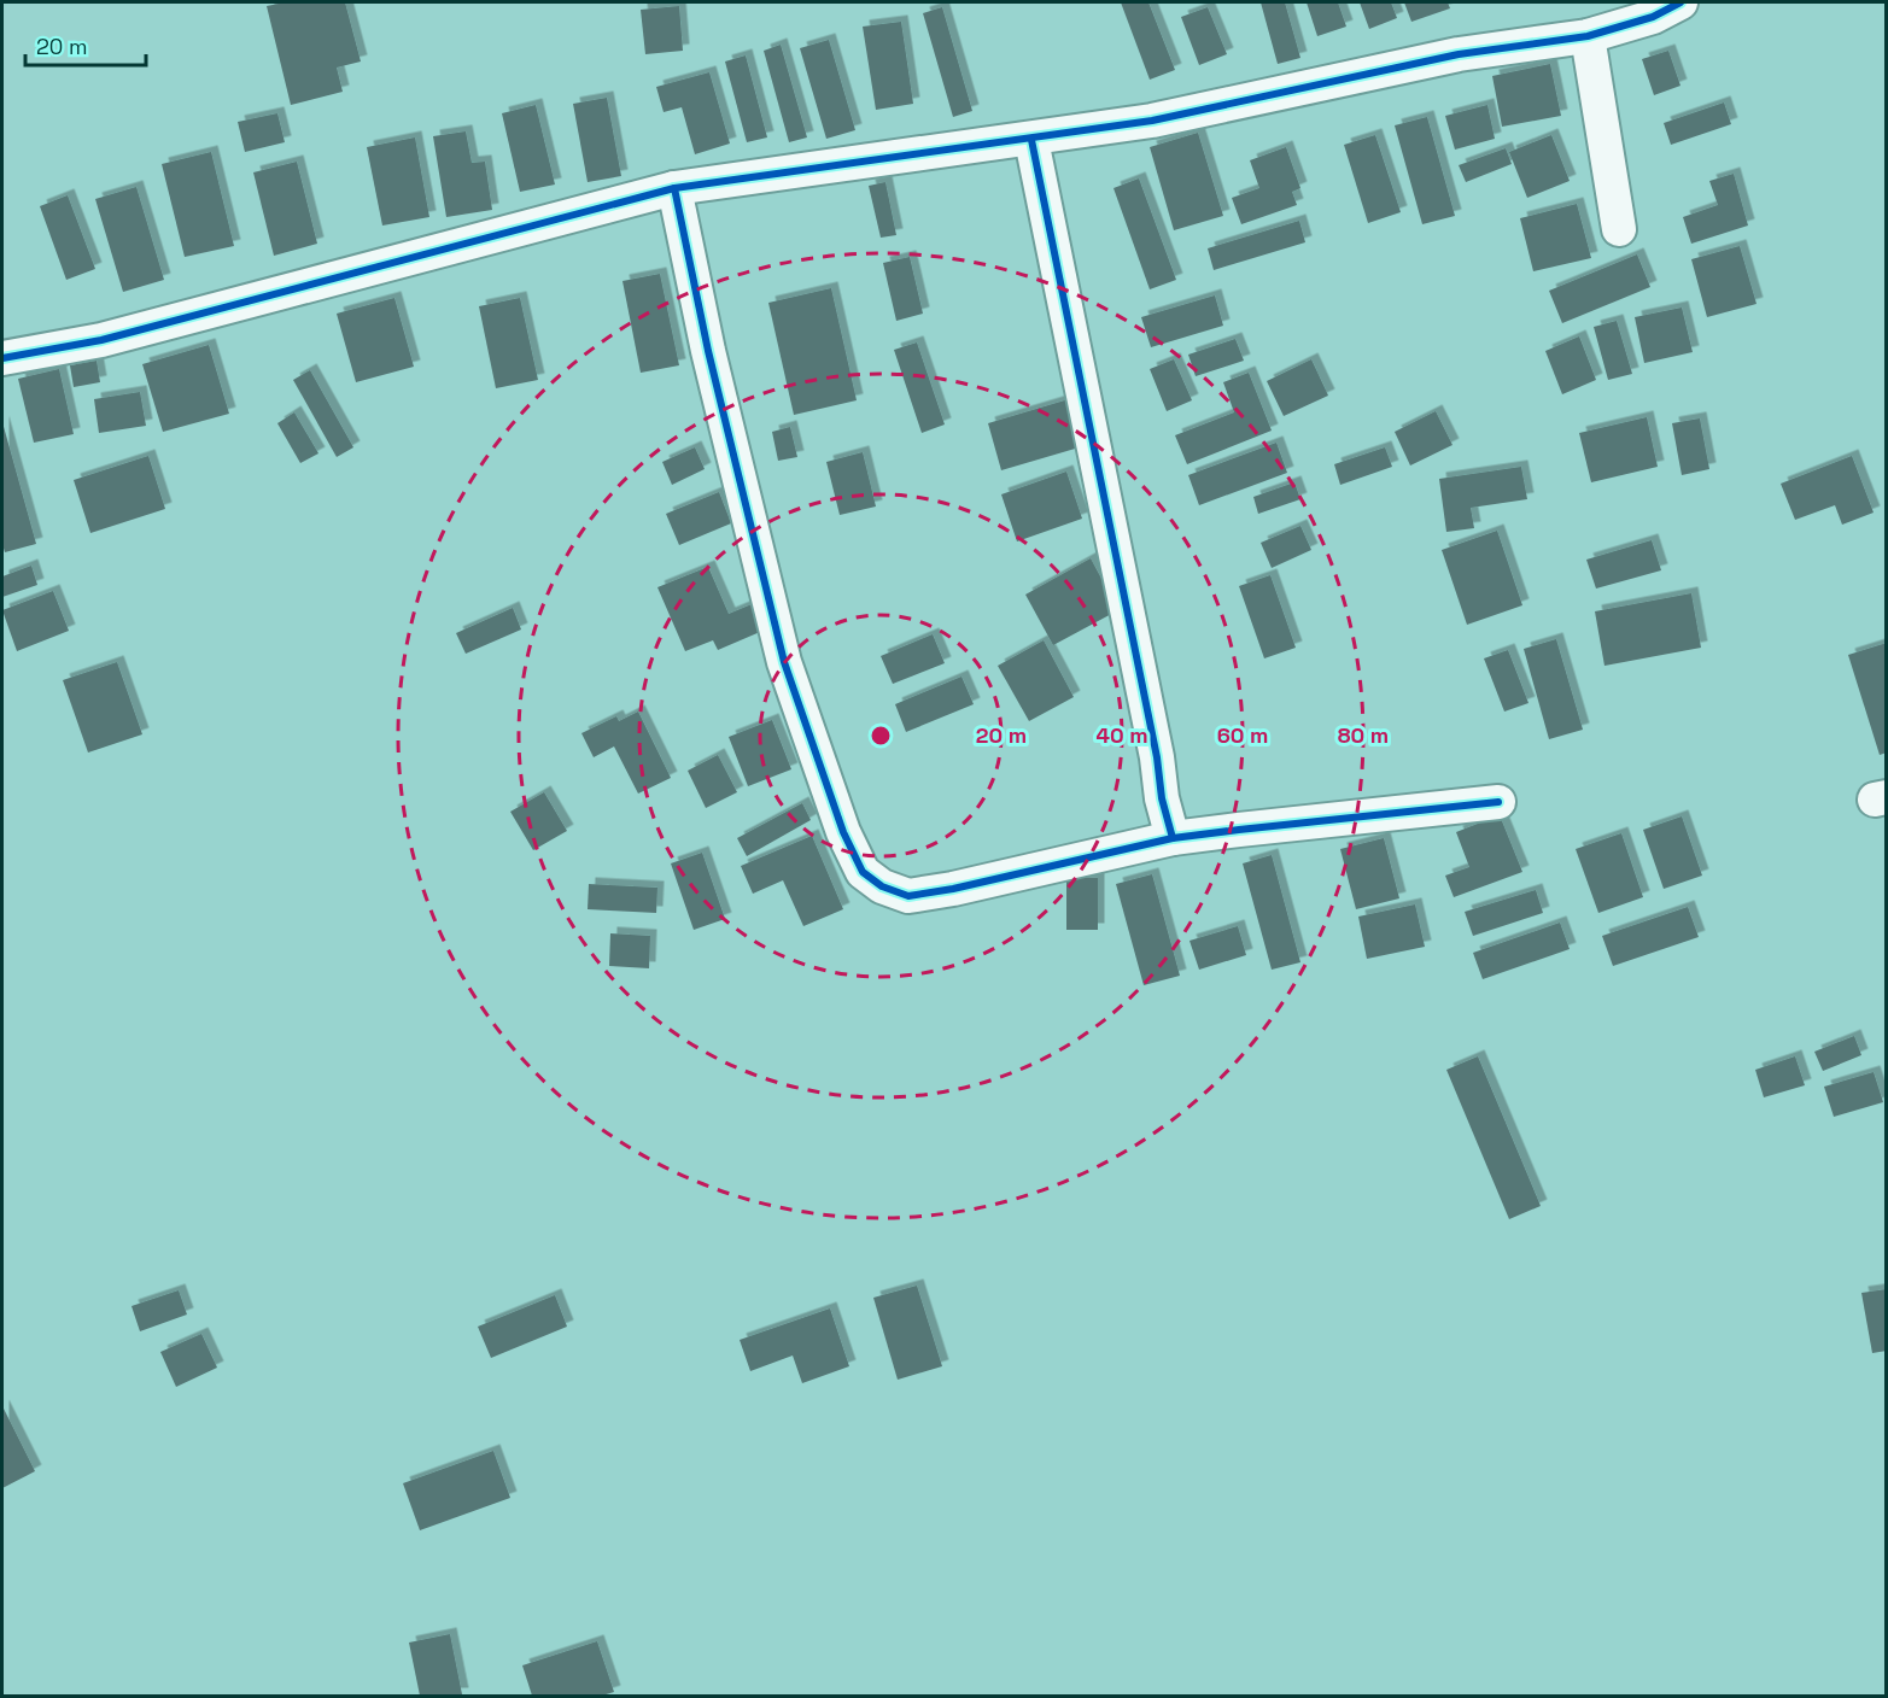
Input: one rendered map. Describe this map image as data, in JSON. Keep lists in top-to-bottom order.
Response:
{
  "scale_bar": "20 m",
  "rings": [
    "20 m",
    "40 m",
    "60 m",
    "80 m"
  ]
}
